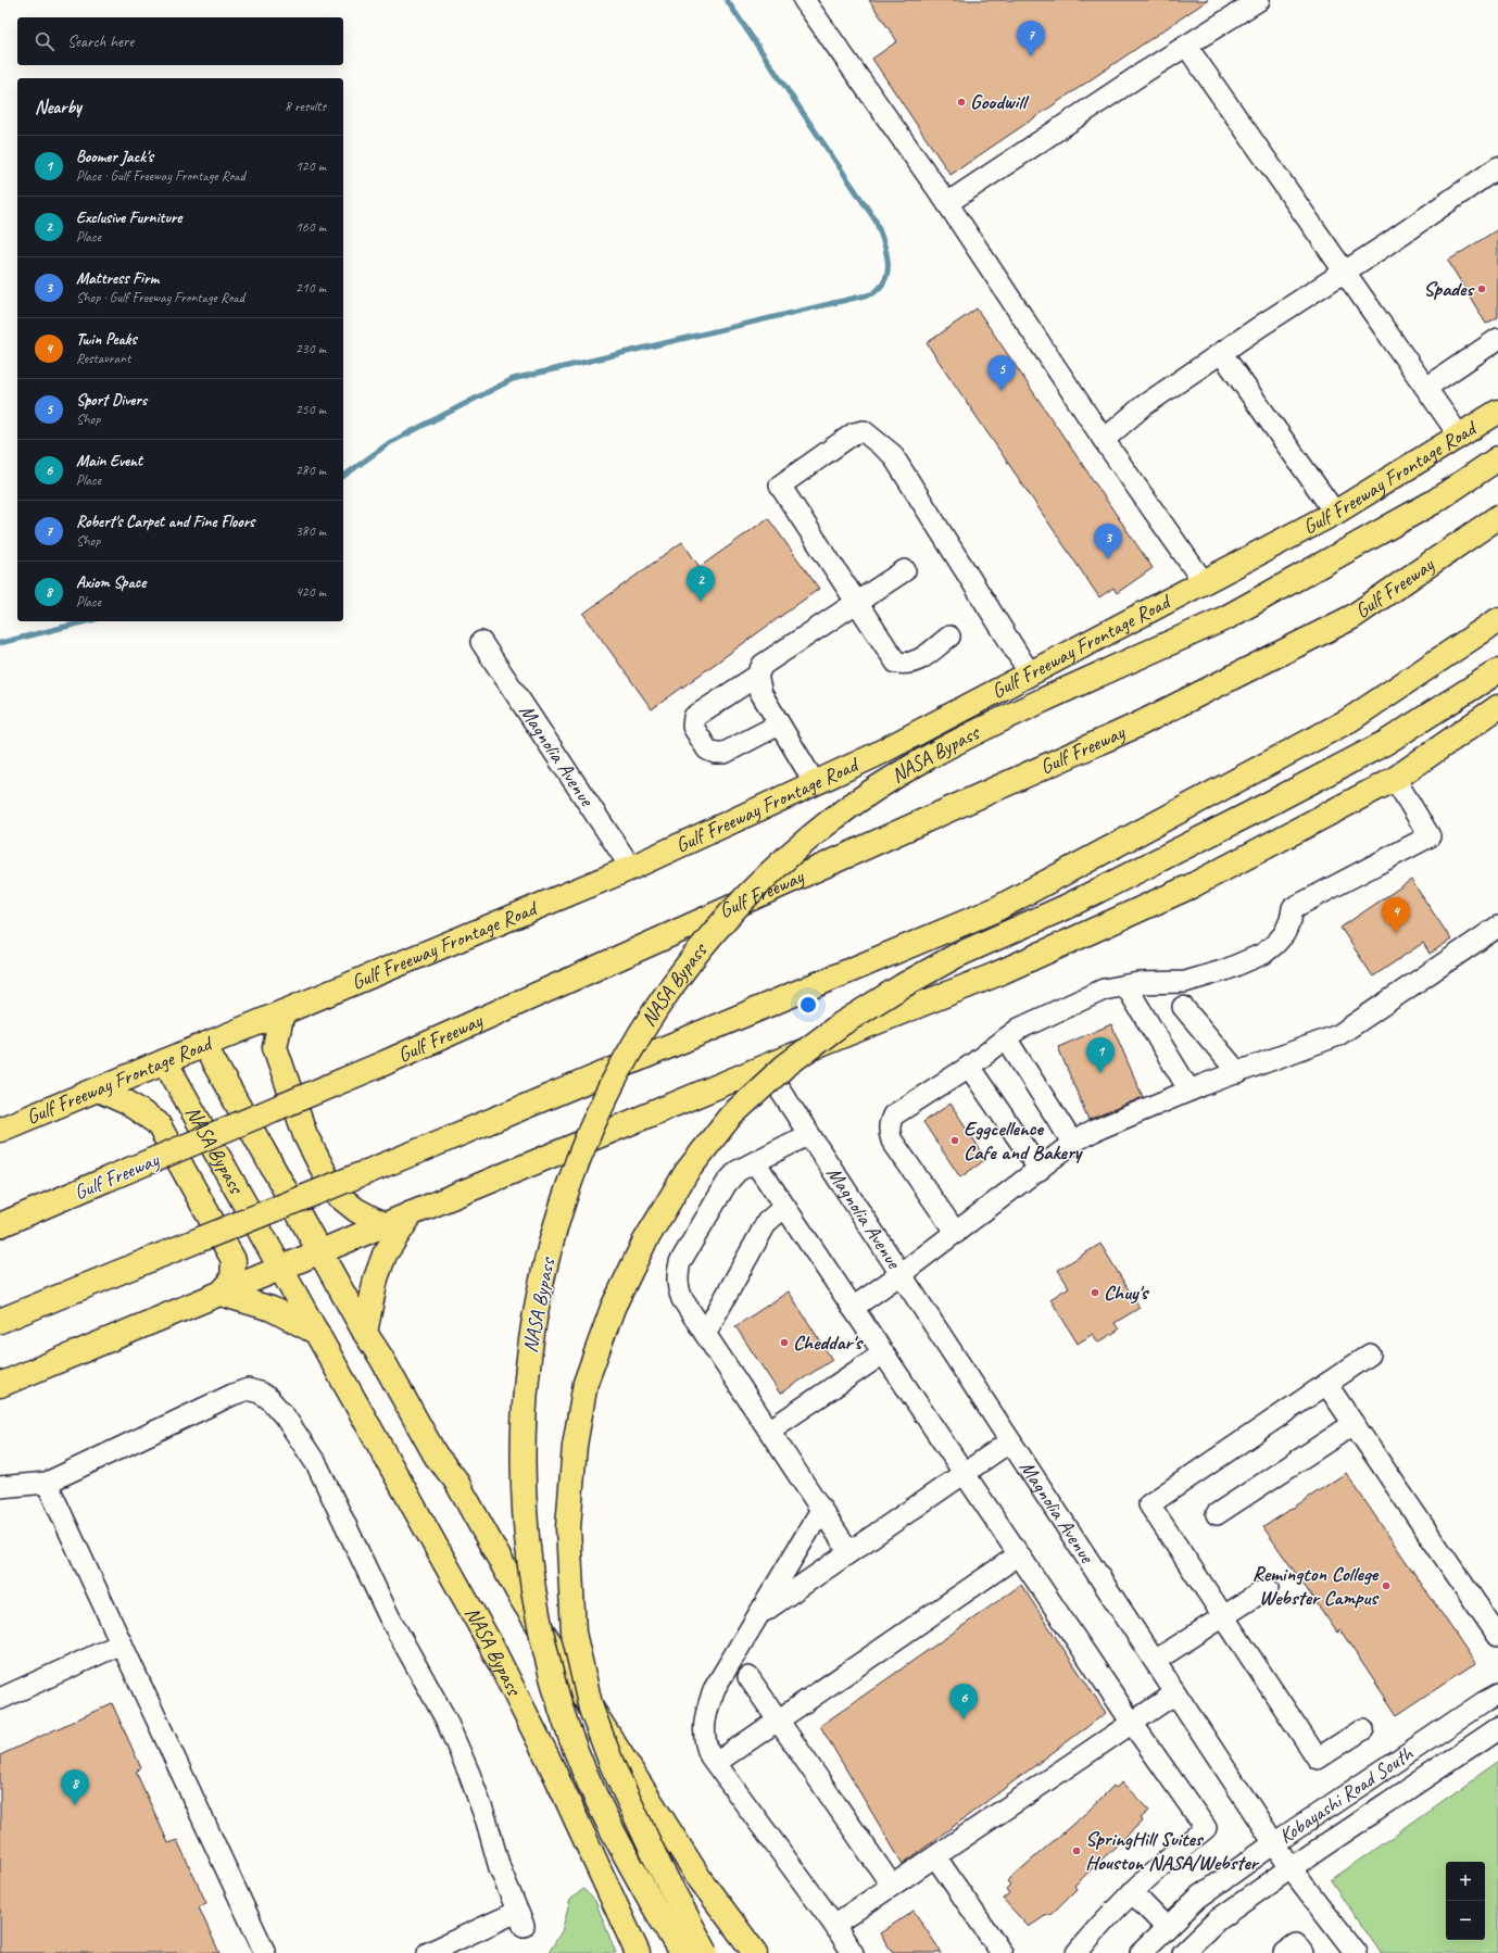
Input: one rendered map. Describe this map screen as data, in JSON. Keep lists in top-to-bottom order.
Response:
{
  "streets": {
    "main road": ["Gulf Freeway Frontage Road", "Gulf Freeway", "NASA Bypass"],
    "street": ["Magnolia Avenue", "Kobayashi Road South"]
  },
  "crossings": [
    ["Gulf Freeway Frontage Road", "Magnolia Avenue"],
    ["Gulf Freeway Frontage Road", "NASA Bypass"],
    ["Magnolia Avenue", "Kobayashi Road South"]
  ],
  "places": [
    "Goodwill",
    "Spades",
    "Eggcellence Cafe and Bakery",
    "Chuy's",
    "Cheddar's",
    "Remington College Webster Campus",
    "SpringHill Suites Houston NASA/Webster"
  ],
  "page": {
    "search": "Search here",
    "pins": [
      "7",
      "5",
      "3",
      "2",
      "4",
      "1",
      "6",
      "8"
    ],
    "heading": ["Nearby", "8 results"],
    "list": [
      {
        "mark": "1",
        "name": "Boomer Jack's",
        "note": "Place · Gulf Freeway Frontage Road",
        "value": "120 m"
      },
      {
        "mark": "2",
        "name": "Exclusive Furniture",
        "note": "Place",
        "value": "160 m"
      },
      {
        "mark": "3",
        "name": "Mattress Firm",
        "note": "Shop · Gulf Freeway Frontage Road",
        "value": "210 m"
      },
      {
        "mark": "4",
        "name": "Twin Peaks",
        "note": "Restaurant",
        "value": "230 m"
      },
      {
        "mark": "5",
        "name": "Sport Divers",
        "note": "Shop",
        "value": "250 m"
      },
      {
        "mark": "6",
        "name": "Main Event",
        "note": "Place",
        "value": "280 m"
      },
      {
        "mark": "7",
        "name": "Robert's Carpet and Fine Floors",
        "note": "Shop",
        "value": "380 m"
      },
      {
        "mark": "8",
        "name": "Axiom Space",
        "note": "Place",
        "value": "420 m"
      }
    ],
    "map_buttons": ["+", "−"]
  }
}
